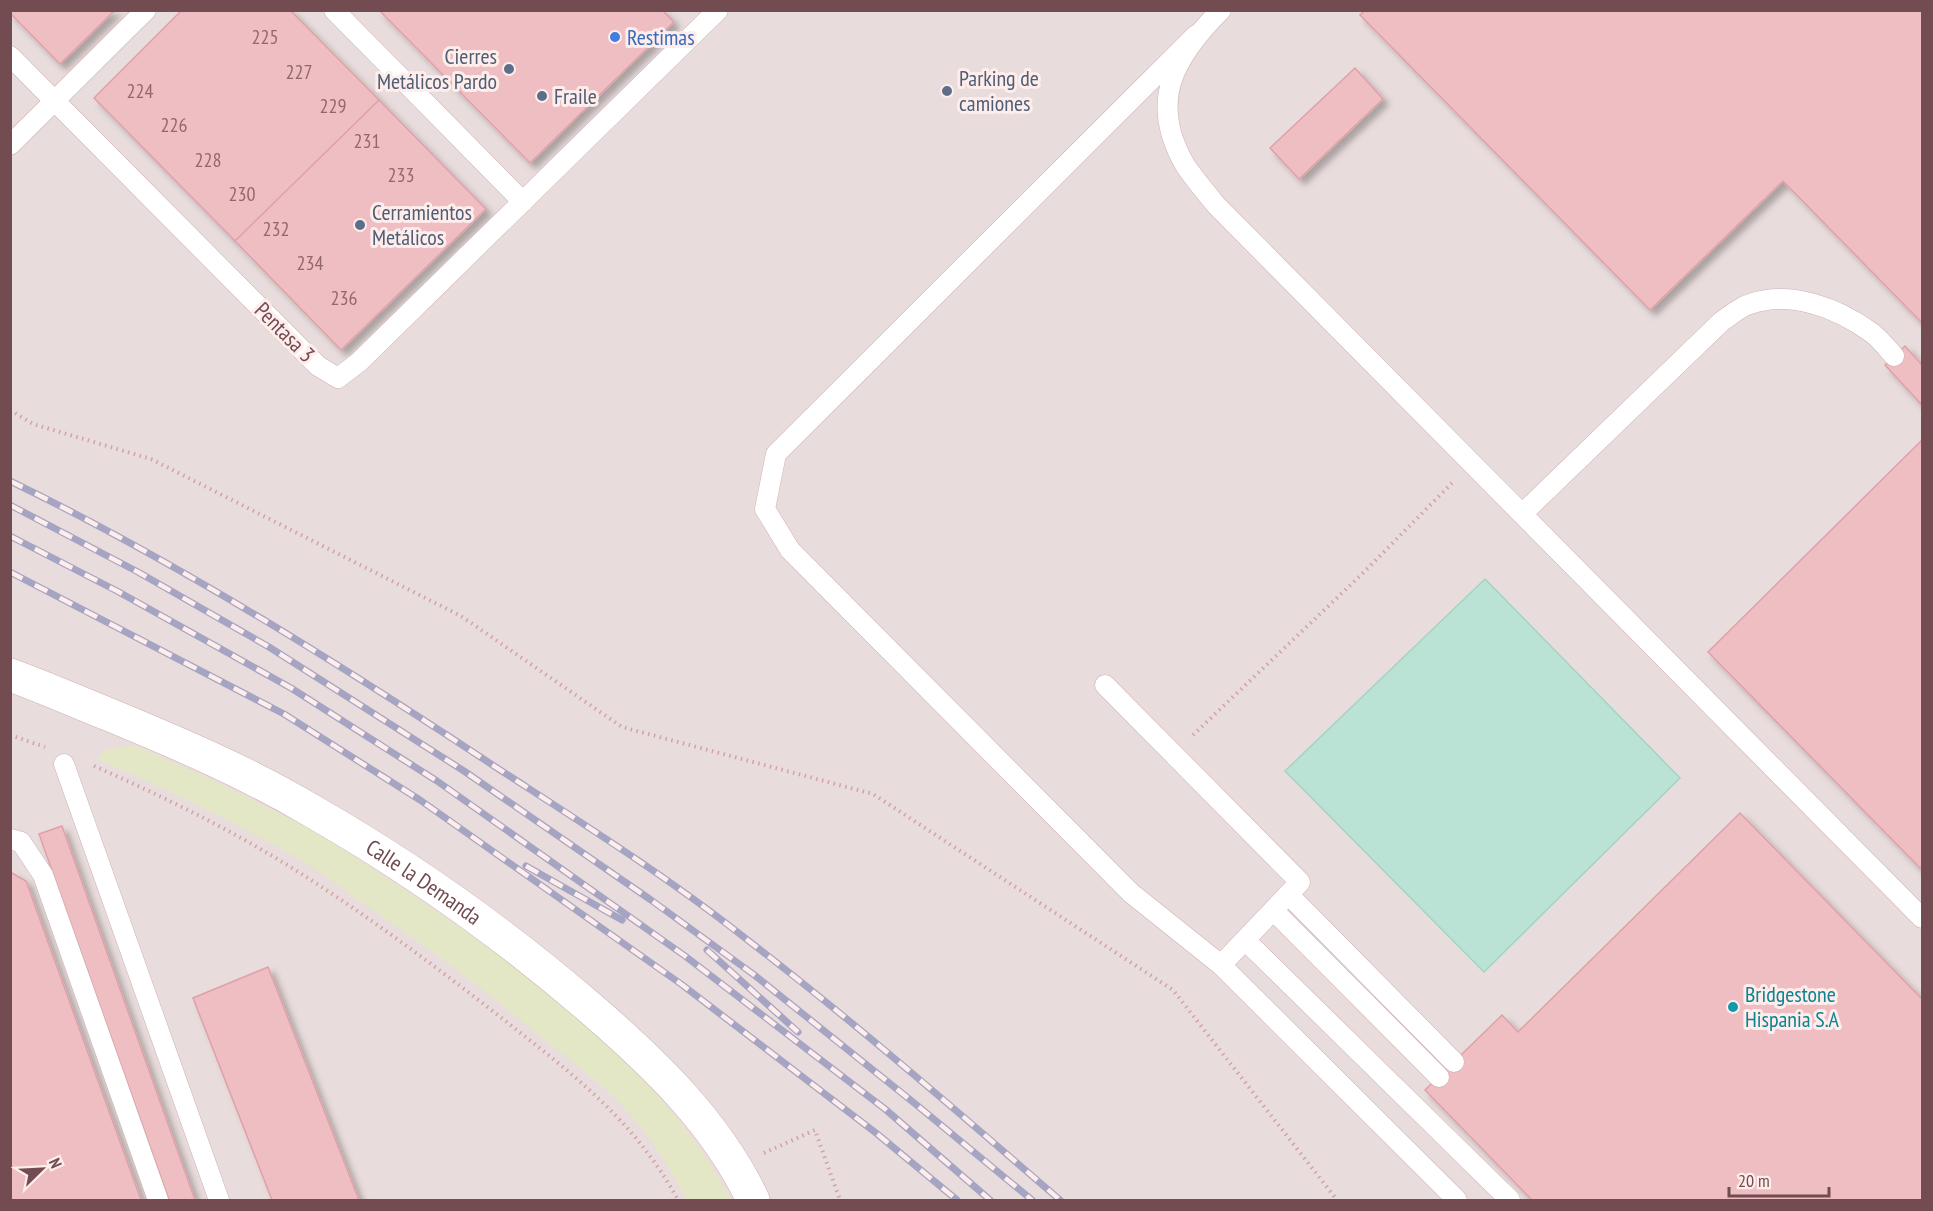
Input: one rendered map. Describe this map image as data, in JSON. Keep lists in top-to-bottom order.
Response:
{
  "streets": {
    "street": ["Calle la Demanda"],
    "lane": ["Pentasa 3"]
  },
  "places": [
    "Restimas",
    "Cierres Metálicos Pardo",
    "Parking de camiones",
    "Fraile",
    "Cerramientos Metálicos",
    "Bridgestone Hispania S.A"
  ],
  "house_numbers": [
    "225",
    "227",
    "224",
    "229",
    "226",
    "231",
    "228",
    "233",
    "230",
    "232",
    "234",
    "236"
  ],
  "scale_bar": "20 m",
  "north": "top right"
}
